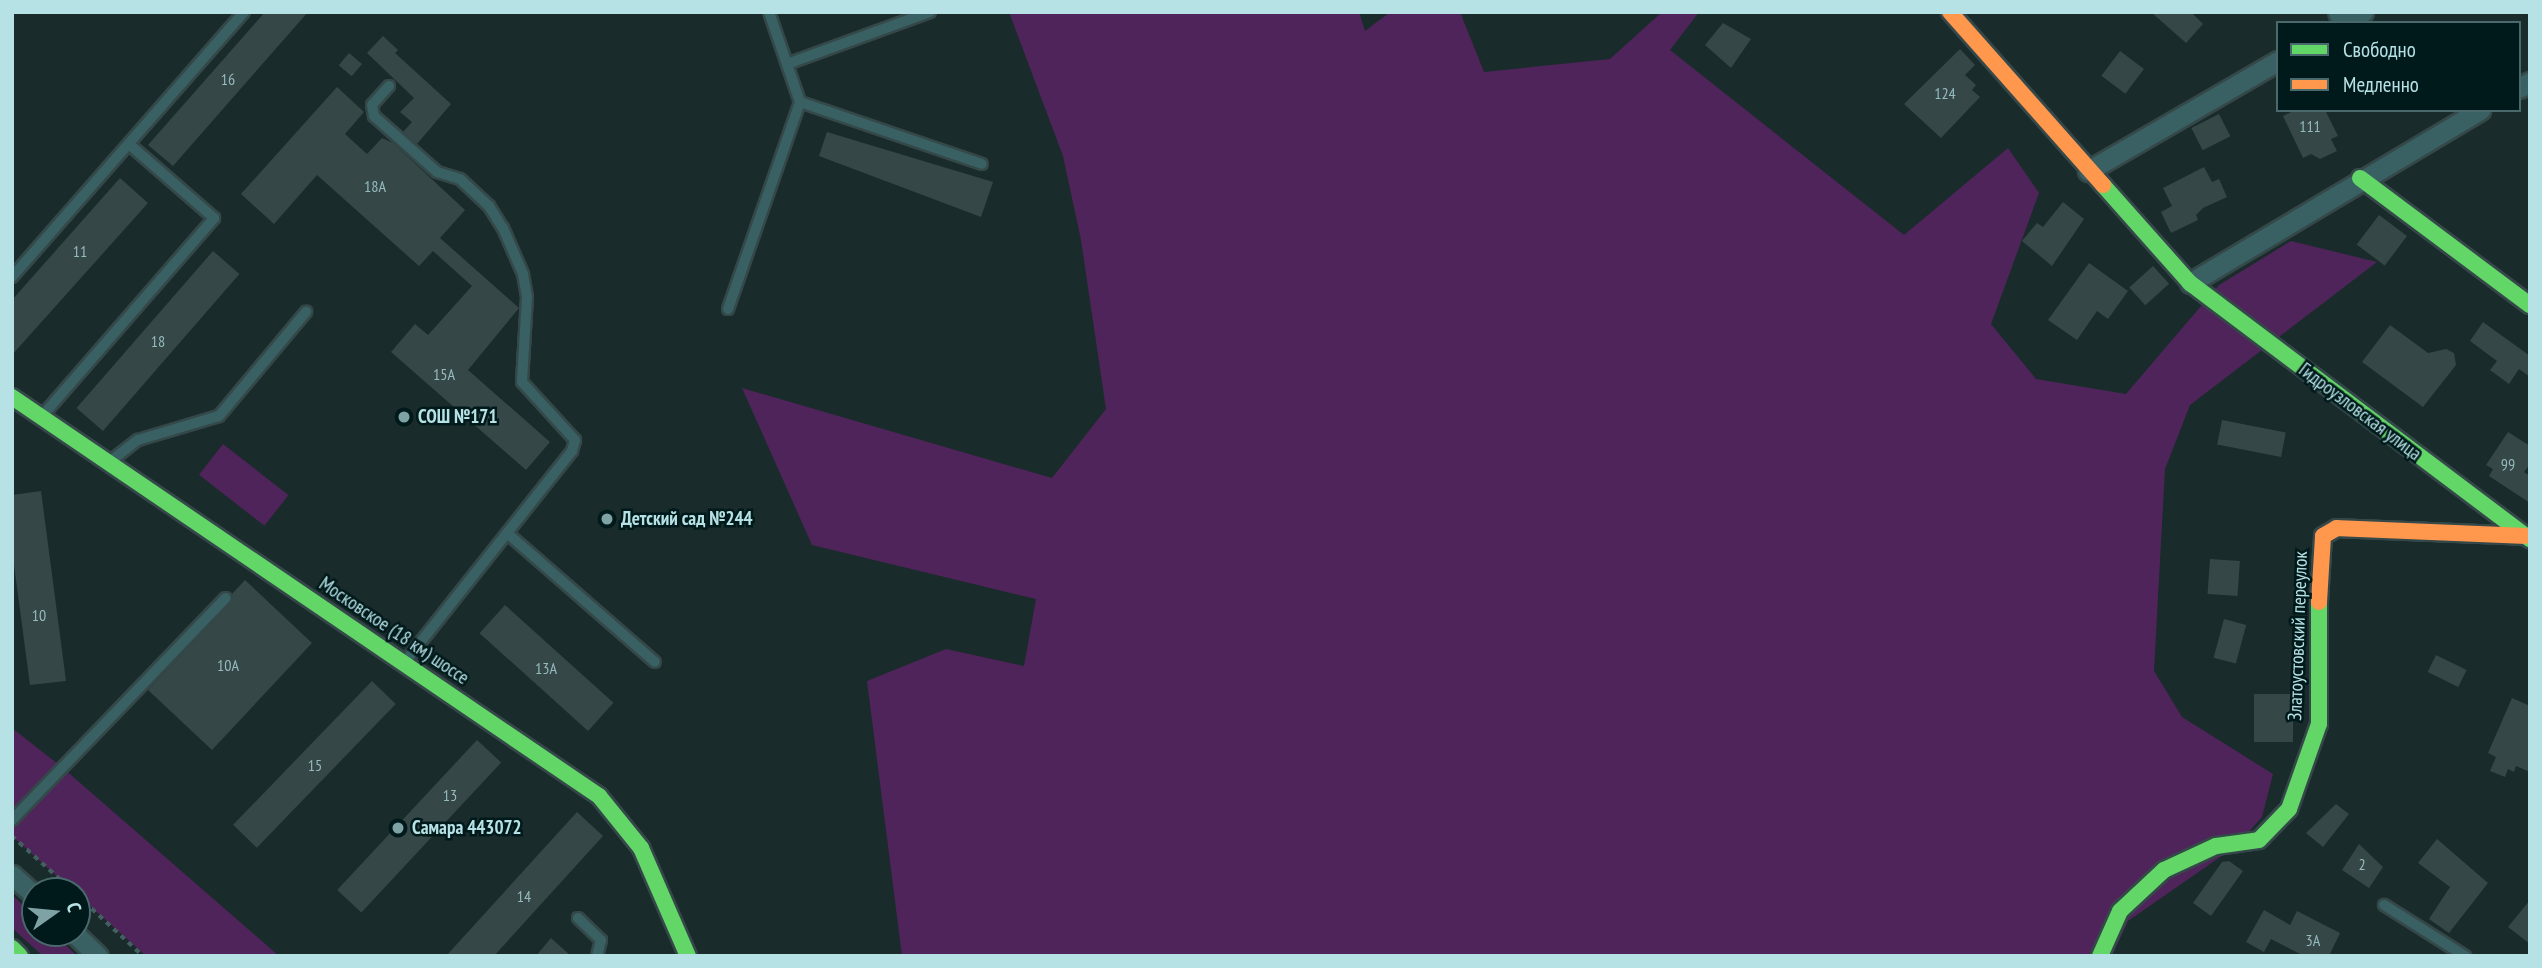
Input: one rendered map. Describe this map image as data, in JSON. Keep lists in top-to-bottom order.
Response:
{
  "streets": {
    "street": ["Гидроузловская улица", "Московское (18 км) шоссе", "Златоустовский переулок"]
  },
  "crossings": [
    ["Гидроузловская улица", "Златоустовский переулок"]
  ],
  "places": ["СОШ №171", "Детский сад №244", "Самара 443072"],
  "house_numbers": [
    "16",
    "124",
    "111",
    "18А",
    "11",
    "18",
    "15А",
    "99",
    "10",
    "10А",
    "13А",
    "15",
    "13",
    "2",
    "14",
    "3А"
  ],
  "legend": ["Свободно", "Медленно"],
  "north": "right"
}
